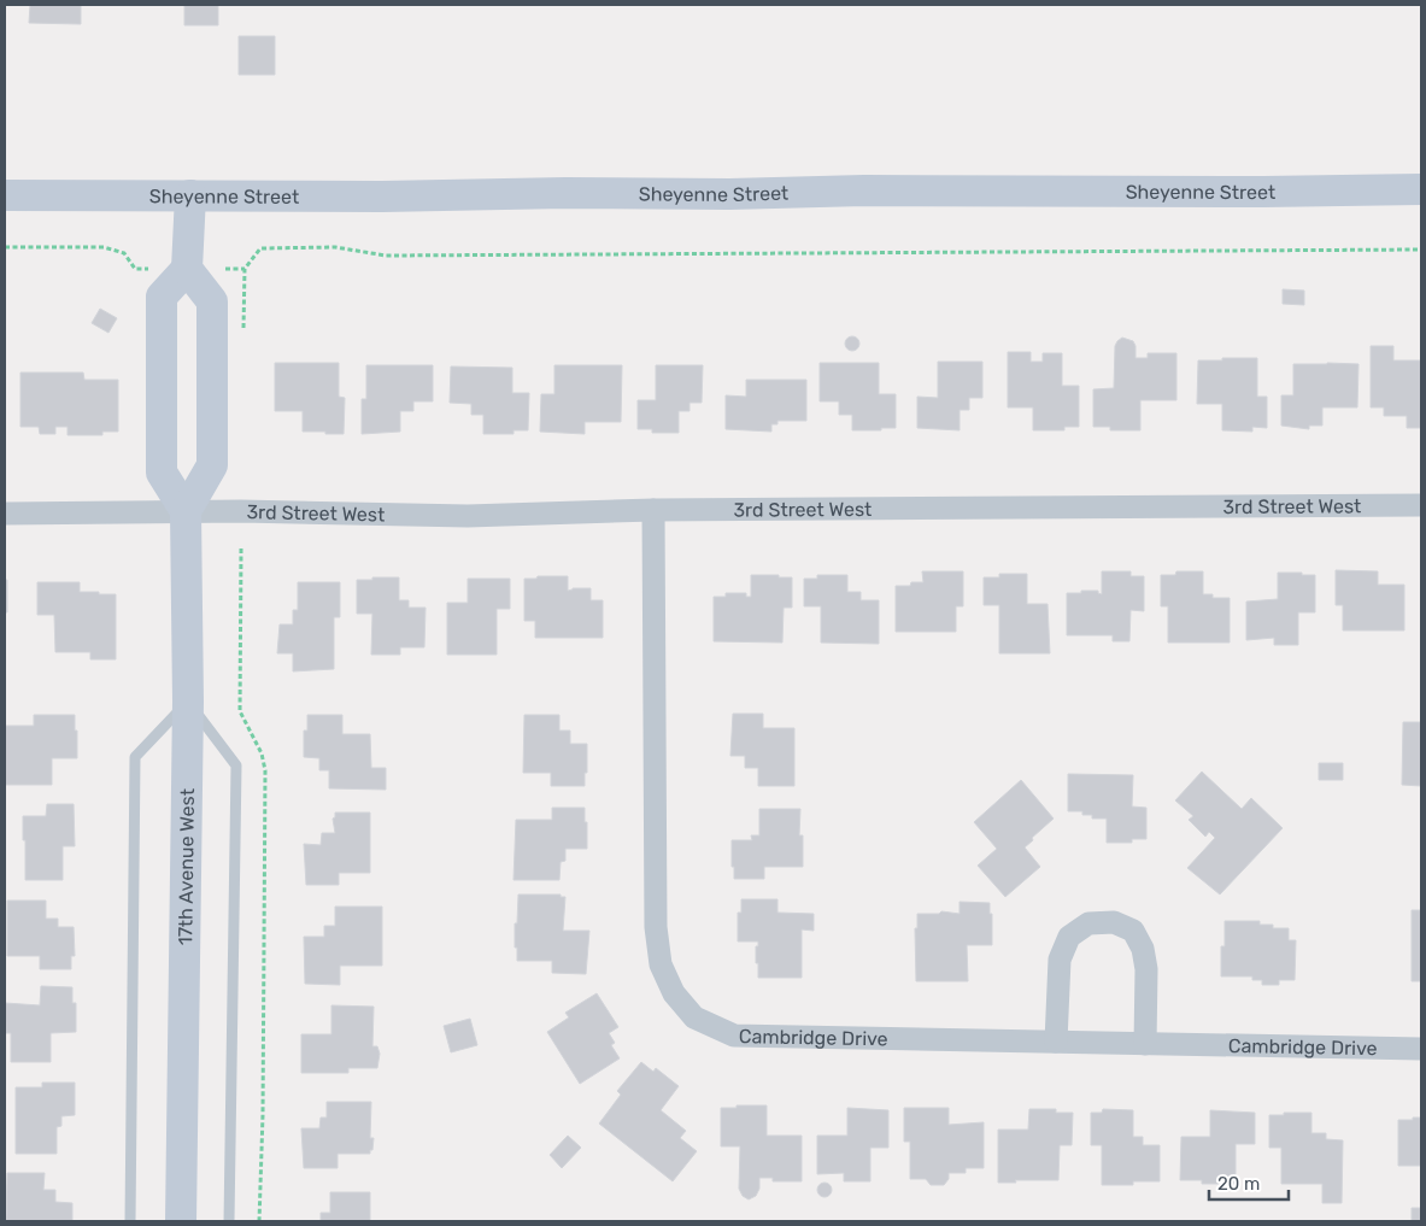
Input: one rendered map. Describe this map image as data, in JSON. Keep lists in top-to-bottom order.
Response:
{
  "streets": {
    "main road": ["Sheyenne Street", "17th Avenue West"],
    "street": ["3rd Street West", "Cambridge Drive"]
  },
  "crossings": [
    ["3rd Street West", "17th Avenue West"],
    ["3rd Street West", "Cambridge Drive"]
  ],
  "scale_bar": "20 m"
}
